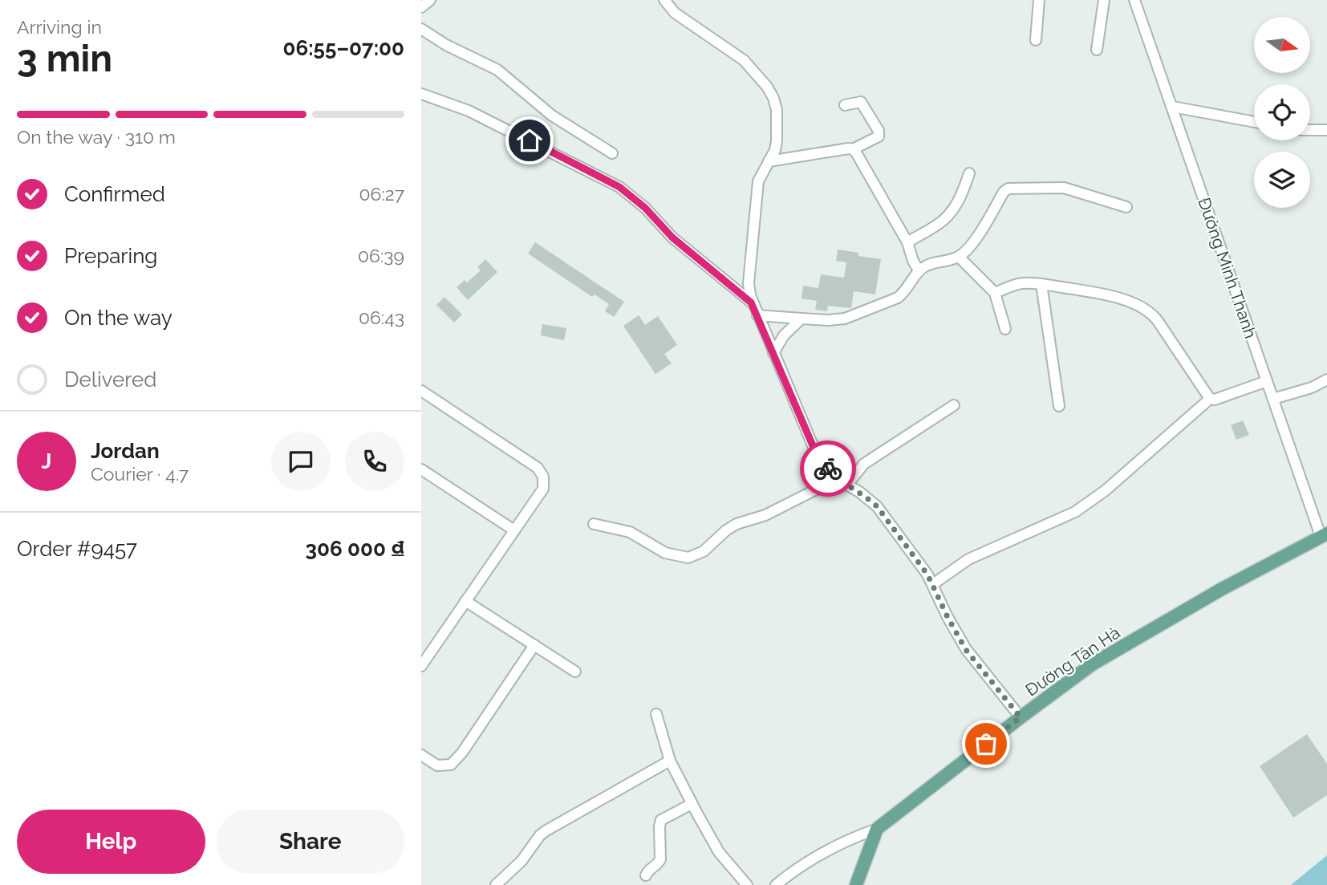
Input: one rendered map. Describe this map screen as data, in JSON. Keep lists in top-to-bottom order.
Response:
{
  "streets": {
    "main road": ["Đường Tân Hà"],
    "street": ["Đường Minh Thanh"]
  },
  "crossings": [
    ["Đường Minh Thanh", "Đường Tân Hà"]
  ],
  "north": "right",
  "page": {
    "heading": ["3 min", "Arriving in", "06:55–07:00"],
    "panel": [
      "Jordan",
      "Courier · 4.7",
      "Order #9457",
      "306 000 ₫"
    ],
    "bar": "On the way · 310 m",
    "list": [
      ["Confirmed", "06:27"],
      ["Preparing", "06:39"],
      ["On the way", "06:43"],
      "Delivered"
    ],
    "round": "J",
    "buttons": ["Help", "Share"]
  }
}
